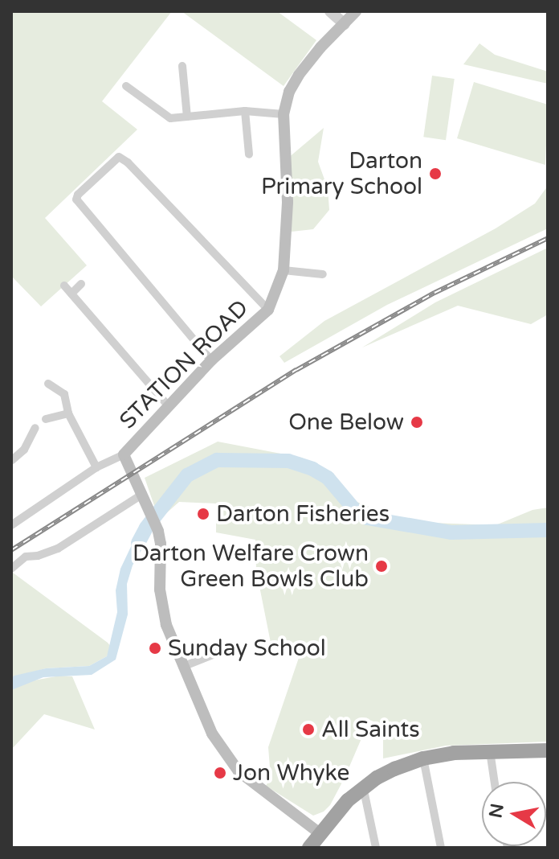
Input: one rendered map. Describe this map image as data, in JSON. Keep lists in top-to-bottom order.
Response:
{
  "streets": {
    "main road": ["STATION ROAD"]
  },
  "places": [
    "Darton Primary School",
    "One Below",
    "Darton Fisheries",
    "Darton Welfare Crown Green Bowls Club",
    "Sunday School",
    "All Saints",
    "Jon Whyke"
  ],
  "north": "left"
}
